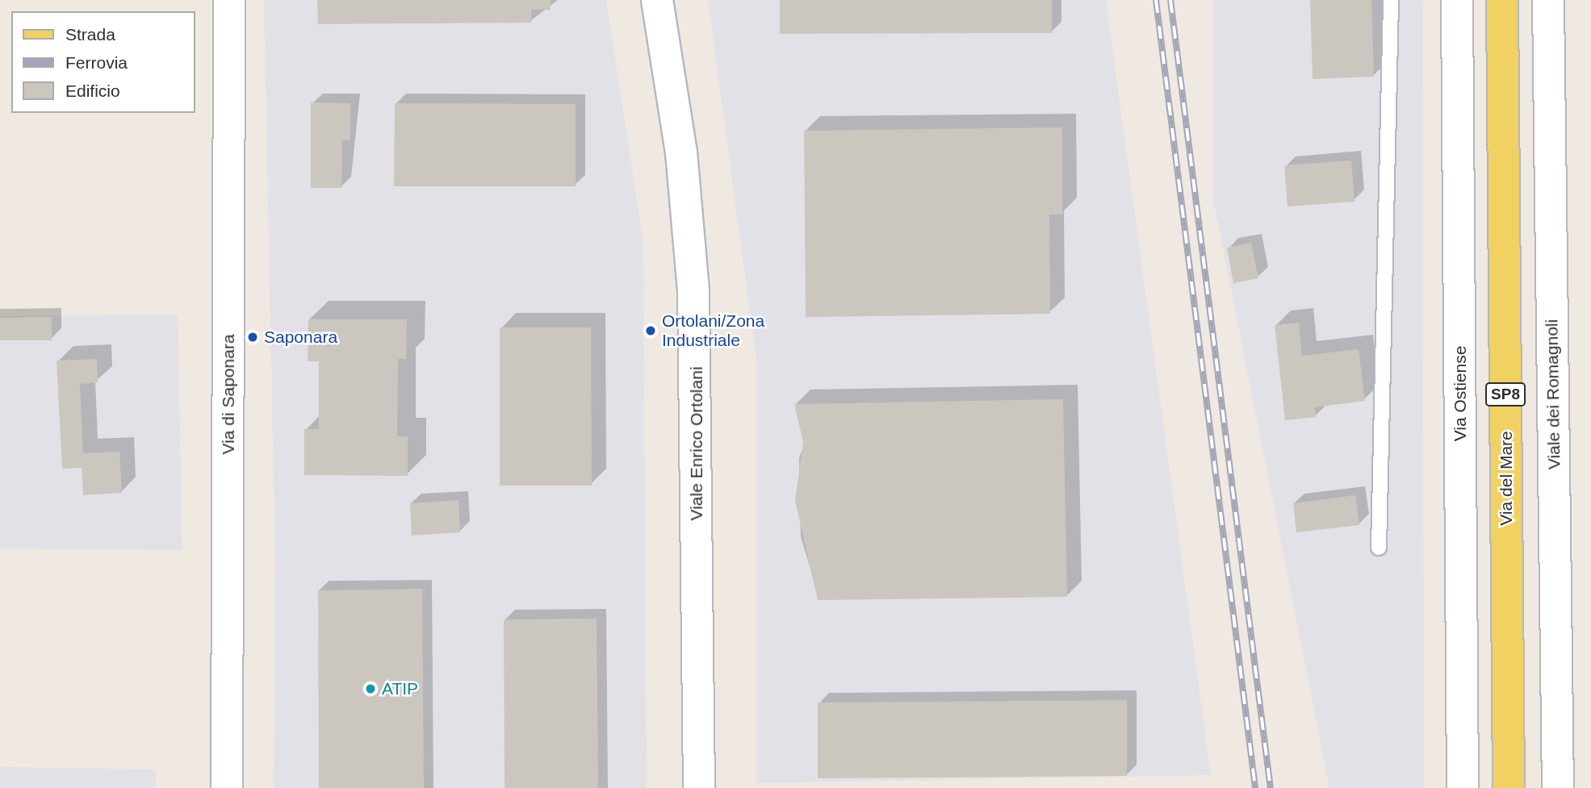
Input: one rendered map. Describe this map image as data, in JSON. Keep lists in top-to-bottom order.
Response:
{
  "streets": {
    "main road": ["SP8", "Via del Mare"],
    "street": [
      "Via Ostiense",
      "Via di Saponara",
      "Viale dei Romagnoli",
      "Viale Enrico Ortolani"
    ]
  },
  "places": ["Ortolani/Zona Industriale", "Saponara", "ATIP"],
  "legend": ["Strada", "Ferrovia", "Edificio"]
}
